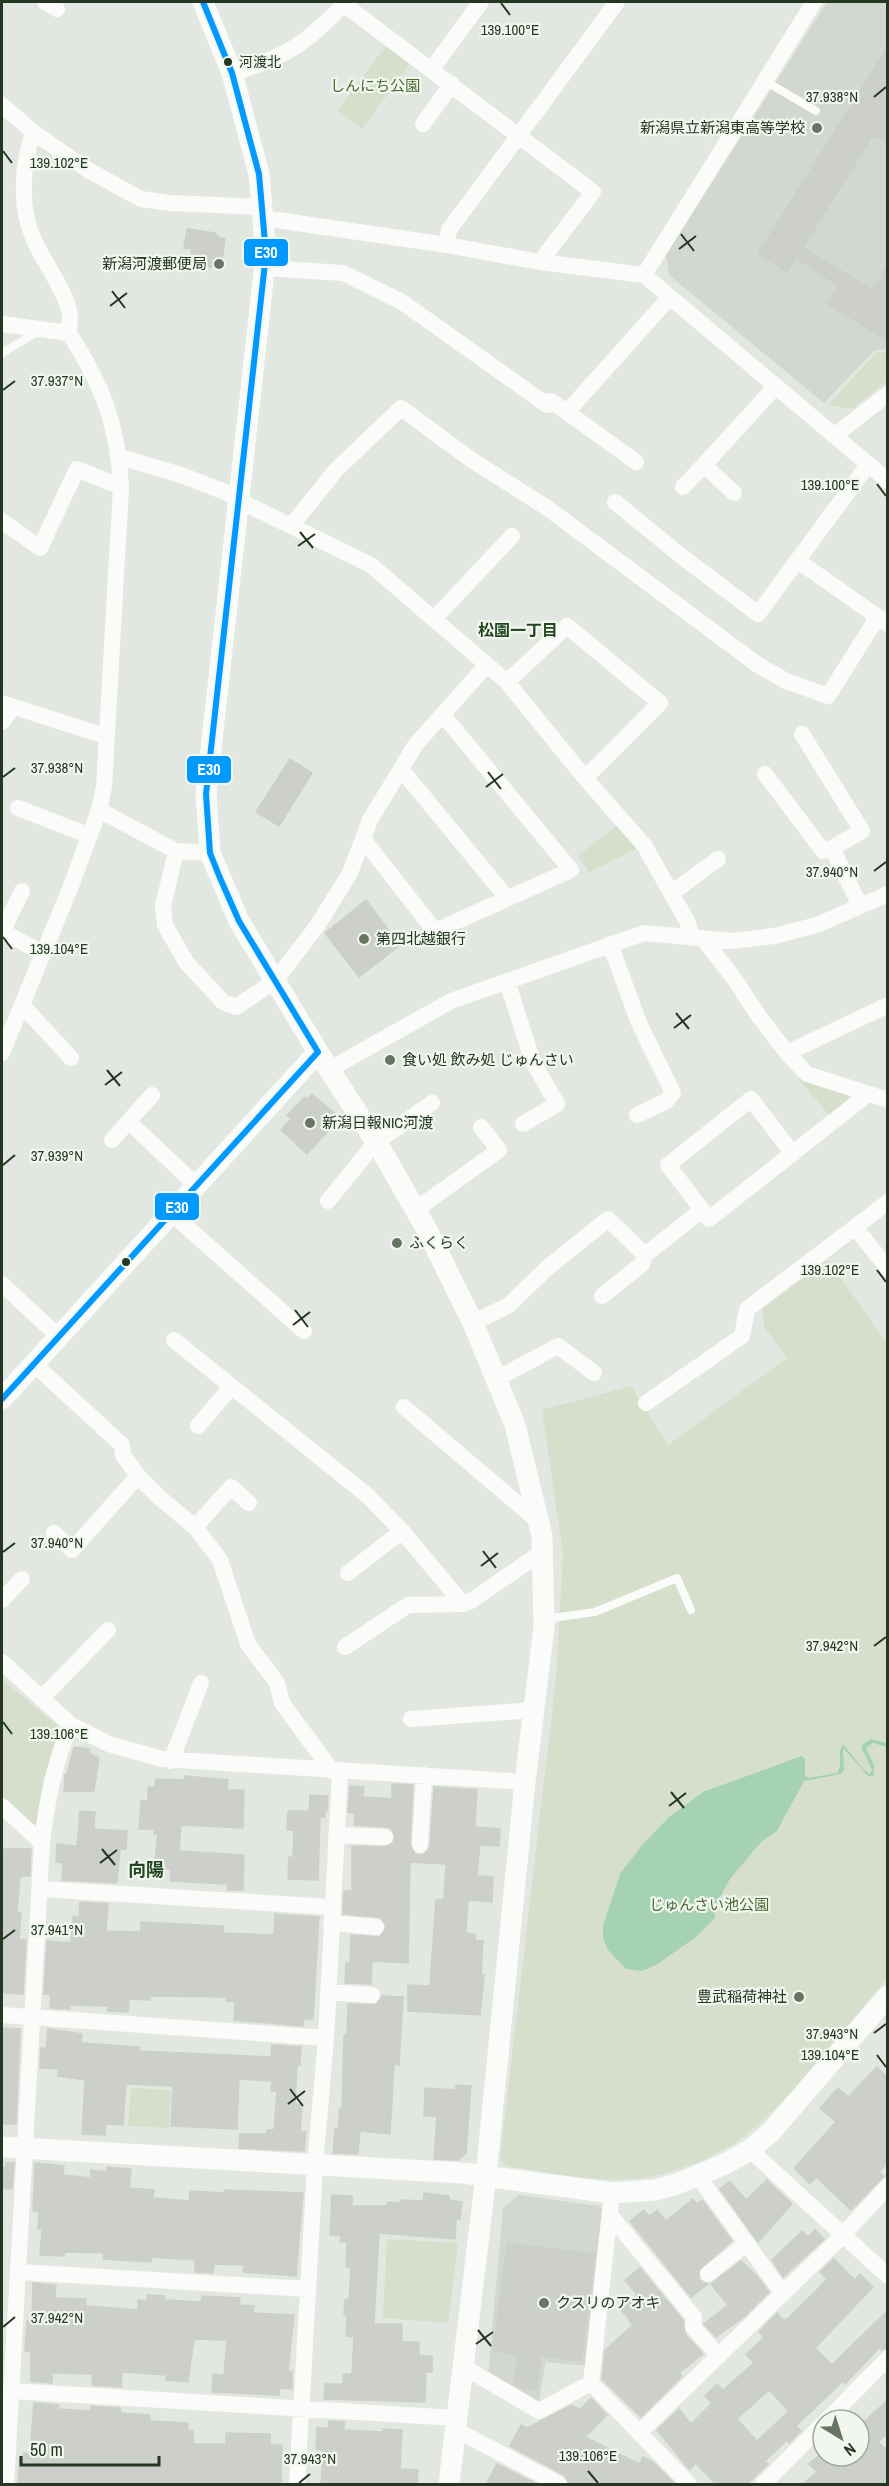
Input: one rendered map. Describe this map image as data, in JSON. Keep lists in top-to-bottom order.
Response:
{
  "districts": ["松園一丁目", "向陽"],
  "parks": ["しんにち公園", "じゅんさい池公園"],
  "places": [
    "河渡北",
    "新潟県立新潟東高等学校",
    "新潟河渡郵便局",
    "第四北越銀行",
    "食い処 飲み処 じゅんさい",
    "新潟日報NIC河渡",
    "ふくらく",
    "豊武稲荷神社",
    "クスリのアオキ"
  ],
  "lines": ["transit line E30"],
  "scale_bar": "50 m",
  "north": "bottom right",
  "coordinates": [
    "139.100°E",
    "37.938°N",
    "139.102°E",
    "37.937°N",
    "37.940°N",
    "139.104°E",
    "37.939°N",
    "37.942°N",
    "139.106°E",
    "37.941°N",
    "37.943°N"
  ]
}
